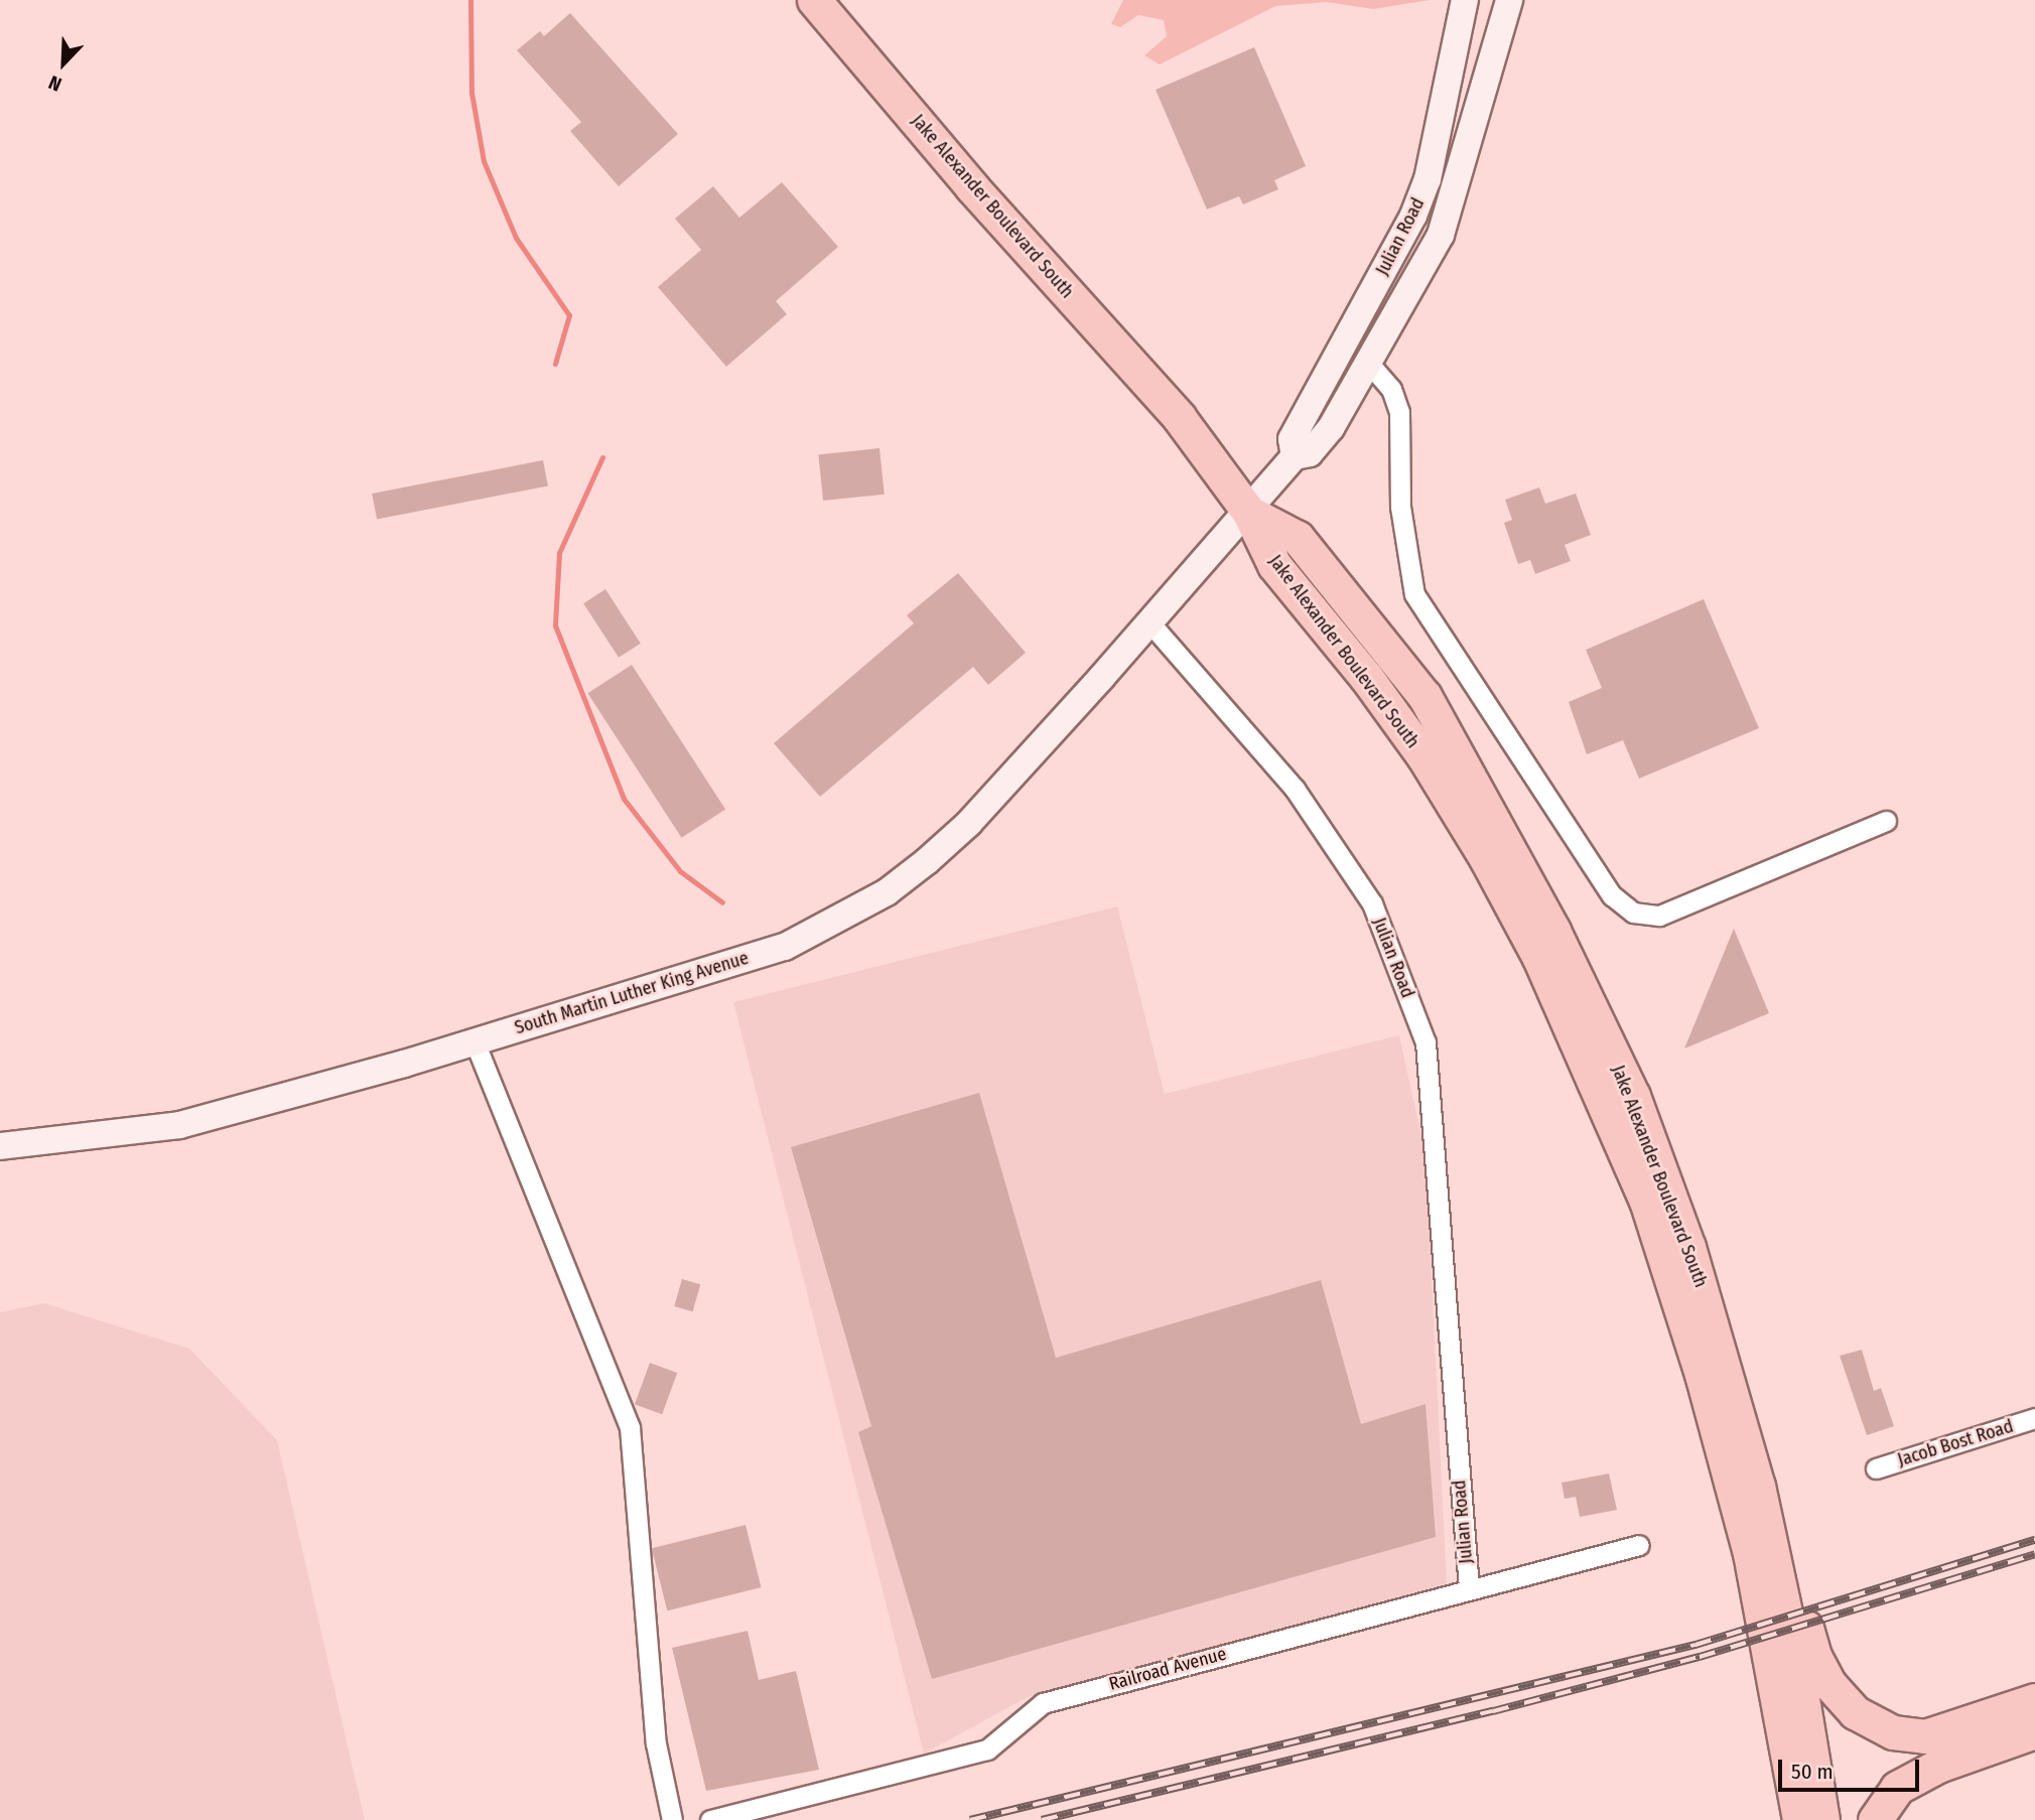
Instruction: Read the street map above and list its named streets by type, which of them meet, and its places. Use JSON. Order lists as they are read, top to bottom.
{
  "streets": {
    "highway": ["Jake Alexander Boulevard South"],
    "street": [
      "Julian Road",
      "South Martin Luther King Avenue",
      "Jacob Bost Road",
      "Railroad Avenue"
    ]
  },
  "crossings": [
    ["Jake Alexander Boulevard South", "Julian Road"],
    ["Julian Road", "South Martin Luther King Avenue"],
    ["Julian Road", "Railroad Avenue"]
  ],
  "scale_bar": "50 m",
  "north": "bottom left"
}
